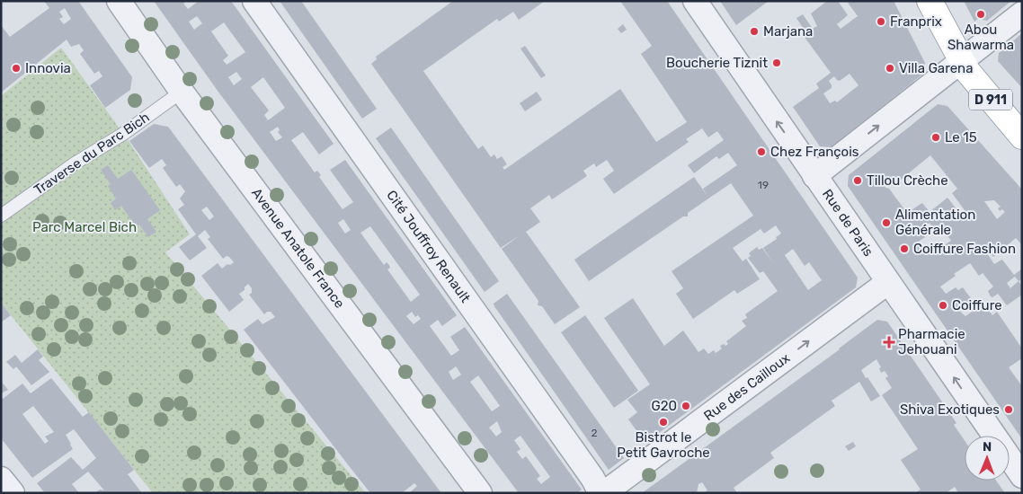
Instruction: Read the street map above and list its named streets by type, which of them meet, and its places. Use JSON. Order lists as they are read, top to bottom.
{
  "streets": {
    "main road": ["D 911"],
    "street": [
      "Rue de Paris",
      "Cité Jouffroy Renault",
      "Avenue Anatole France",
      "Rue des Cailloux"
    ],
    "lane": ["Traverse du Parc Bich"]
  },
  "crossings": [
    ["Traverse du Parc Bich", "Avenue Anatole France"],
    ["Rue de Paris", "Rue des Cailloux"]
  ],
  "one_way": ["Rue de Paris", "Rue des Cailloux"],
  "parks": ["Parc Marcel Bich"],
  "places": {
    "other": [
      "Abou Shawarma",
      "Franprix",
      "Marjana",
      "Boucherie Tiznit",
      "Innovia",
      "Villa Garena",
      "Le 15",
      "Chez François",
      "Tillou Crèche",
      "Alimentation Générale",
      "Coiffure Fashion",
      "Coiffure",
      "G20",
      "Shiva Exotiques",
      "Bistrot le Petit Gavroche"
    ],
    "health": ["Pharmacie Jehouani"]
  },
  "house_numbers": ["19", "2"],
  "north": "top"
}
